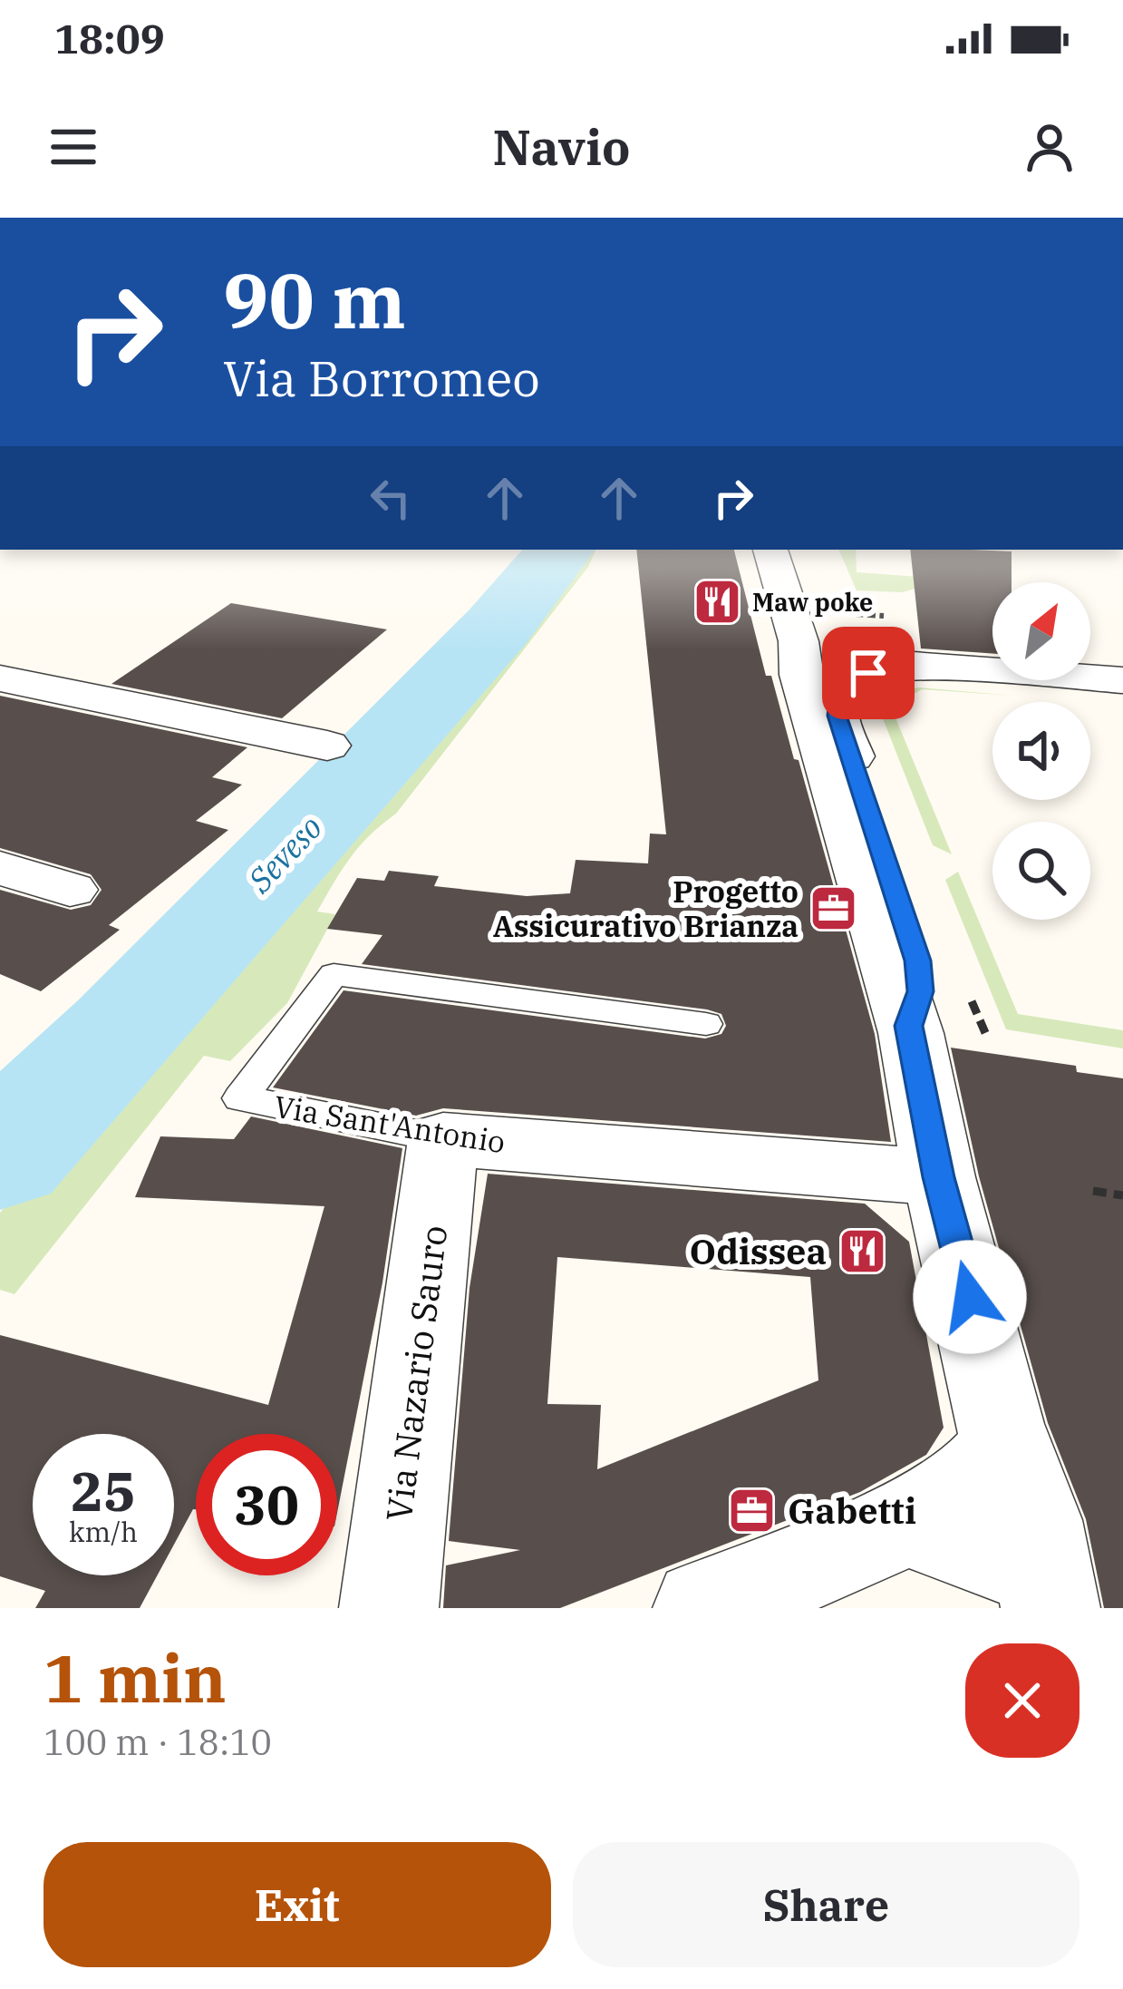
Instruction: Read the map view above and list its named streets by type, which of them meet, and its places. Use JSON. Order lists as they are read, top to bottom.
{
  "streets": {
    "street": ["Via Sant'Antonio", "Via Nazario Sauro"]
  },
  "crossings": [
    ["Via Sant'Antonio", "Via Nazario Sauro"]
  ],
  "water": ["Seveso"],
  "places": {
    "restaurant": ["Maw poke", "Odissea"],
    "office": ["Progetto Assicurativo Brianza", "Gabetti"]
  },
  "north": "top right",
  "page": {
    "status": "18:09",
    "header": "Navio",
    "turn": ["90 m", "Via Borromeo"],
    "speed": "25 km/h",
    "limit": "30",
    "heading": ["1 min", "100 m · 18:10"],
    "buttons": ["Exit", "Share"]
  }
}
